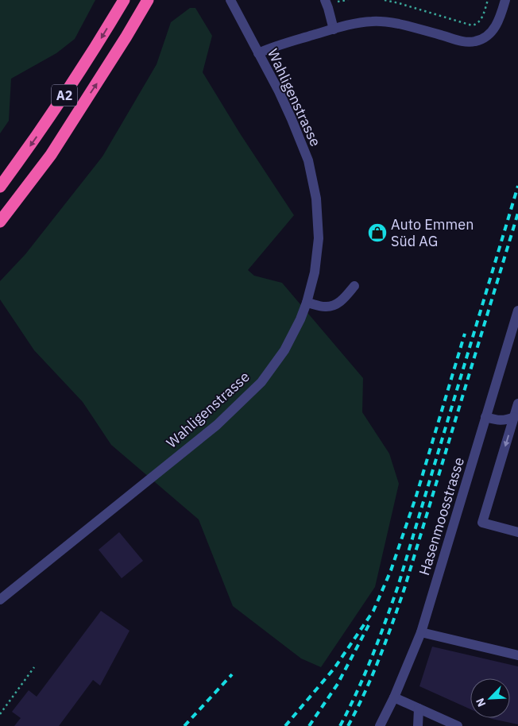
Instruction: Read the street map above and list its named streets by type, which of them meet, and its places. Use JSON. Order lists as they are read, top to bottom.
{
  "streets": {
    "highway": ["A2"],
    "street": ["Wahligenstrasse", "Hasenmoosstrasse"]
  },
  "places": {
    "shop": ["Auto Emmen Süd AG"]
  },
  "north": "bottom left"
}
